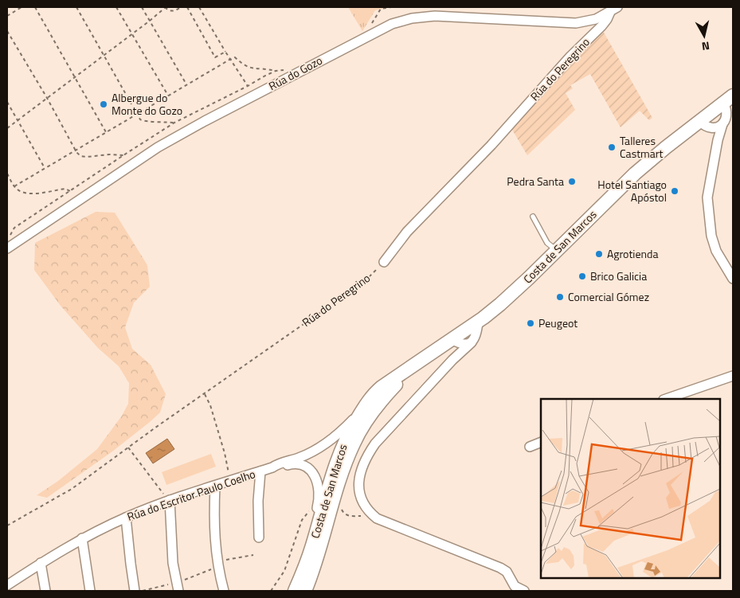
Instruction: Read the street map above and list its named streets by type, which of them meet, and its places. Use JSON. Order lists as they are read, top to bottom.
{
  "streets": {
    "main road": ["Costa de San Marcos"],
    "street": ["Rúa do Peregrino", "Rúa do Gozo", "Rúa do Escritor Paulo Coelho"]
  },
  "crossings": [
    ["Rúa do Peregrino", "Rúa do Gozo"],
    ["Costa de San Marcos", "Rúa do Escritor Paulo Coelho"]
  ],
  "places": [
    "Albergue do Monte do Gozo",
    "Talleres Castmart",
    "Pedra Santa",
    "Hotel Santiago Apóstol",
    "Agrotienda",
    "Brico Galicia",
    "Comercial Gómez",
    "Peugeot"
  ],
  "north": "bottom"
}
